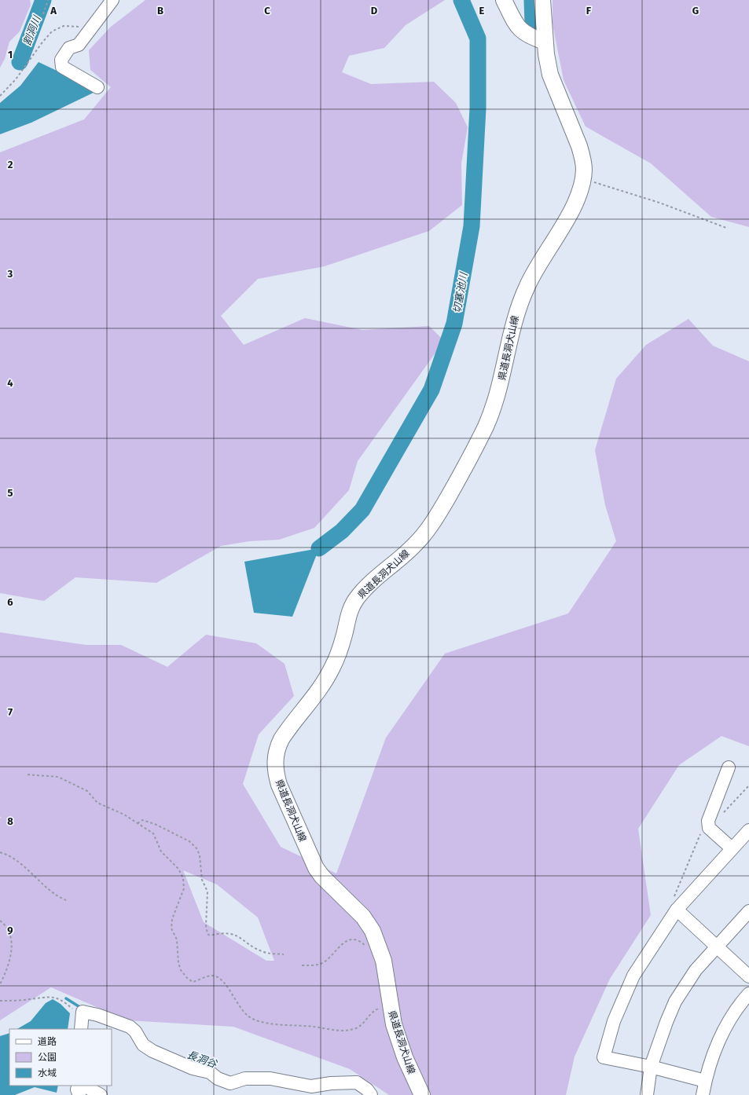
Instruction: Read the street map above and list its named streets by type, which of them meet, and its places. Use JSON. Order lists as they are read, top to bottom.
{
  "streets": {
    "main road": ["県道長洞犬山線"]
  },
  "water": ["割洞川", "切塞池川", "長洞谷"],
  "legend": ["道路", "公園", "水域"],
  "grid": {
    "columns": [
      "A",
      "B",
      "C",
      "D",
      "E",
      "F",
      "G"
    ],
    "rows": [
      "1",
      "2",
      "3",
      "4",
      "5",
      "6",
      "7",
      "8",
      "9"
    ]
  }
}
